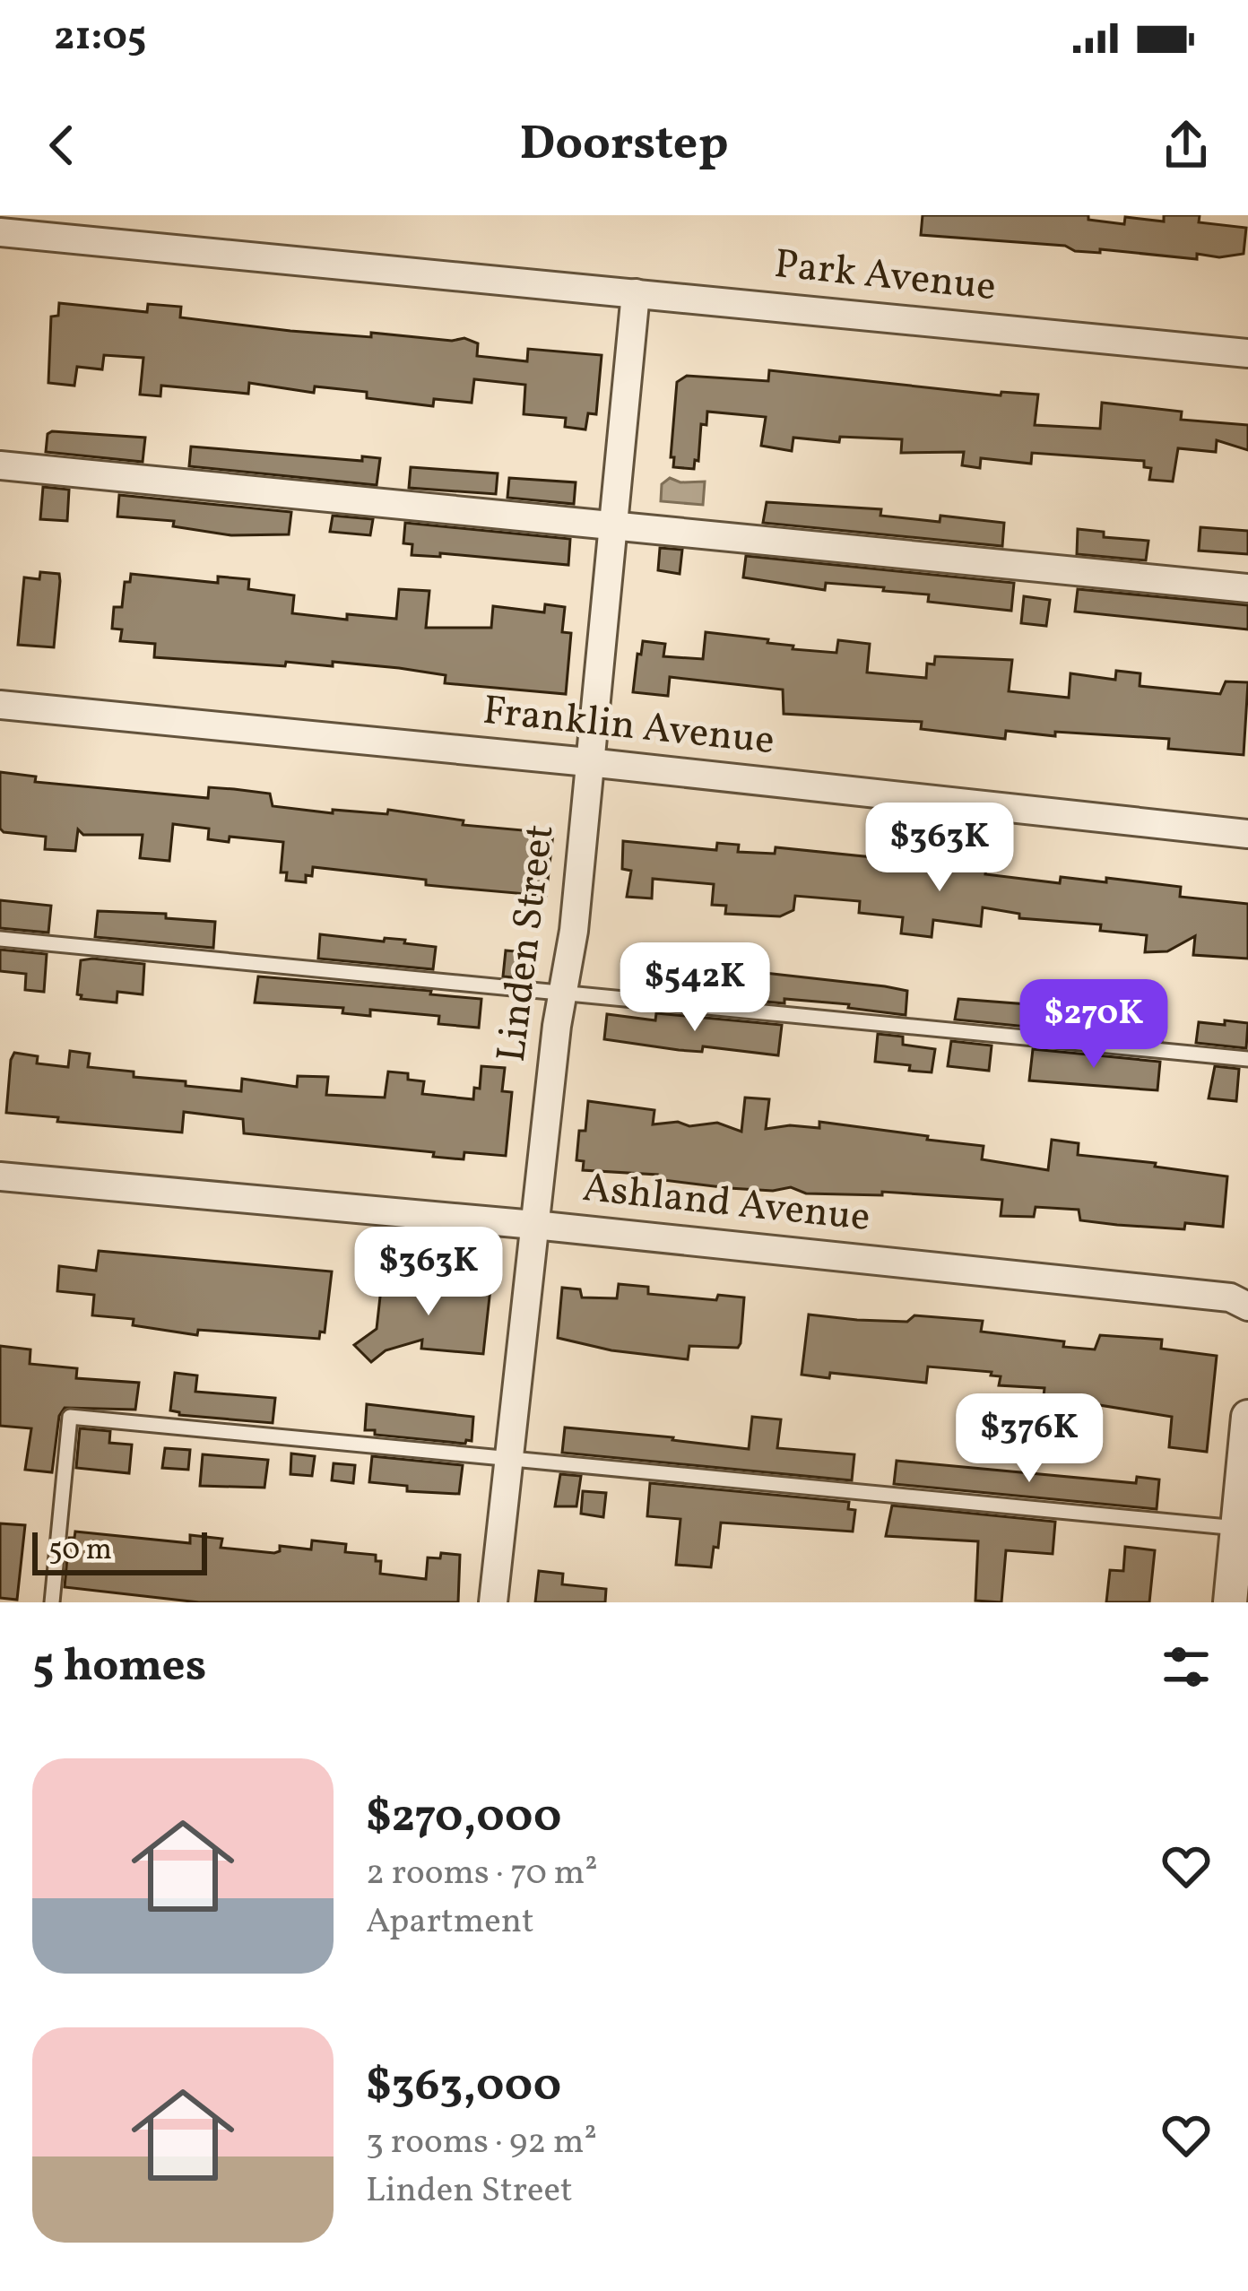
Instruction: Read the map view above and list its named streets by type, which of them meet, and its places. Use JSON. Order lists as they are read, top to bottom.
{
  "streets": {
    "street": [
      "Park Avenue",
      "Franklin Avenue",
      "Linden Street",
      "Ashland Avenue"
    ]
  },
  "crossings": [
    ["Park Avenue", "Linden Street"],
    ["Franklin Avenue", "Linden Street"],
    ["Linden Street", "Ashland Avenue"]
  ],
  "scale_bar": "50 m",
  "page": {
    "status": "21:05",
    "header": "Doorstep",
    "price": [
      "$363K",
      "$542K",
      "$270K",
      "$363K",
      "$376K"
    ],
    "scale": "50 m",
    "heading": "5 homes",
    "list": [
      {
        "name": "$270,000",
        "note": "2 rooms · 70 m² · Apartment"
      },
      {
        "name": "$363,000",
        "note": "3 rooms · 92 m² · Linden Street"
      }
    ]
  }
}
